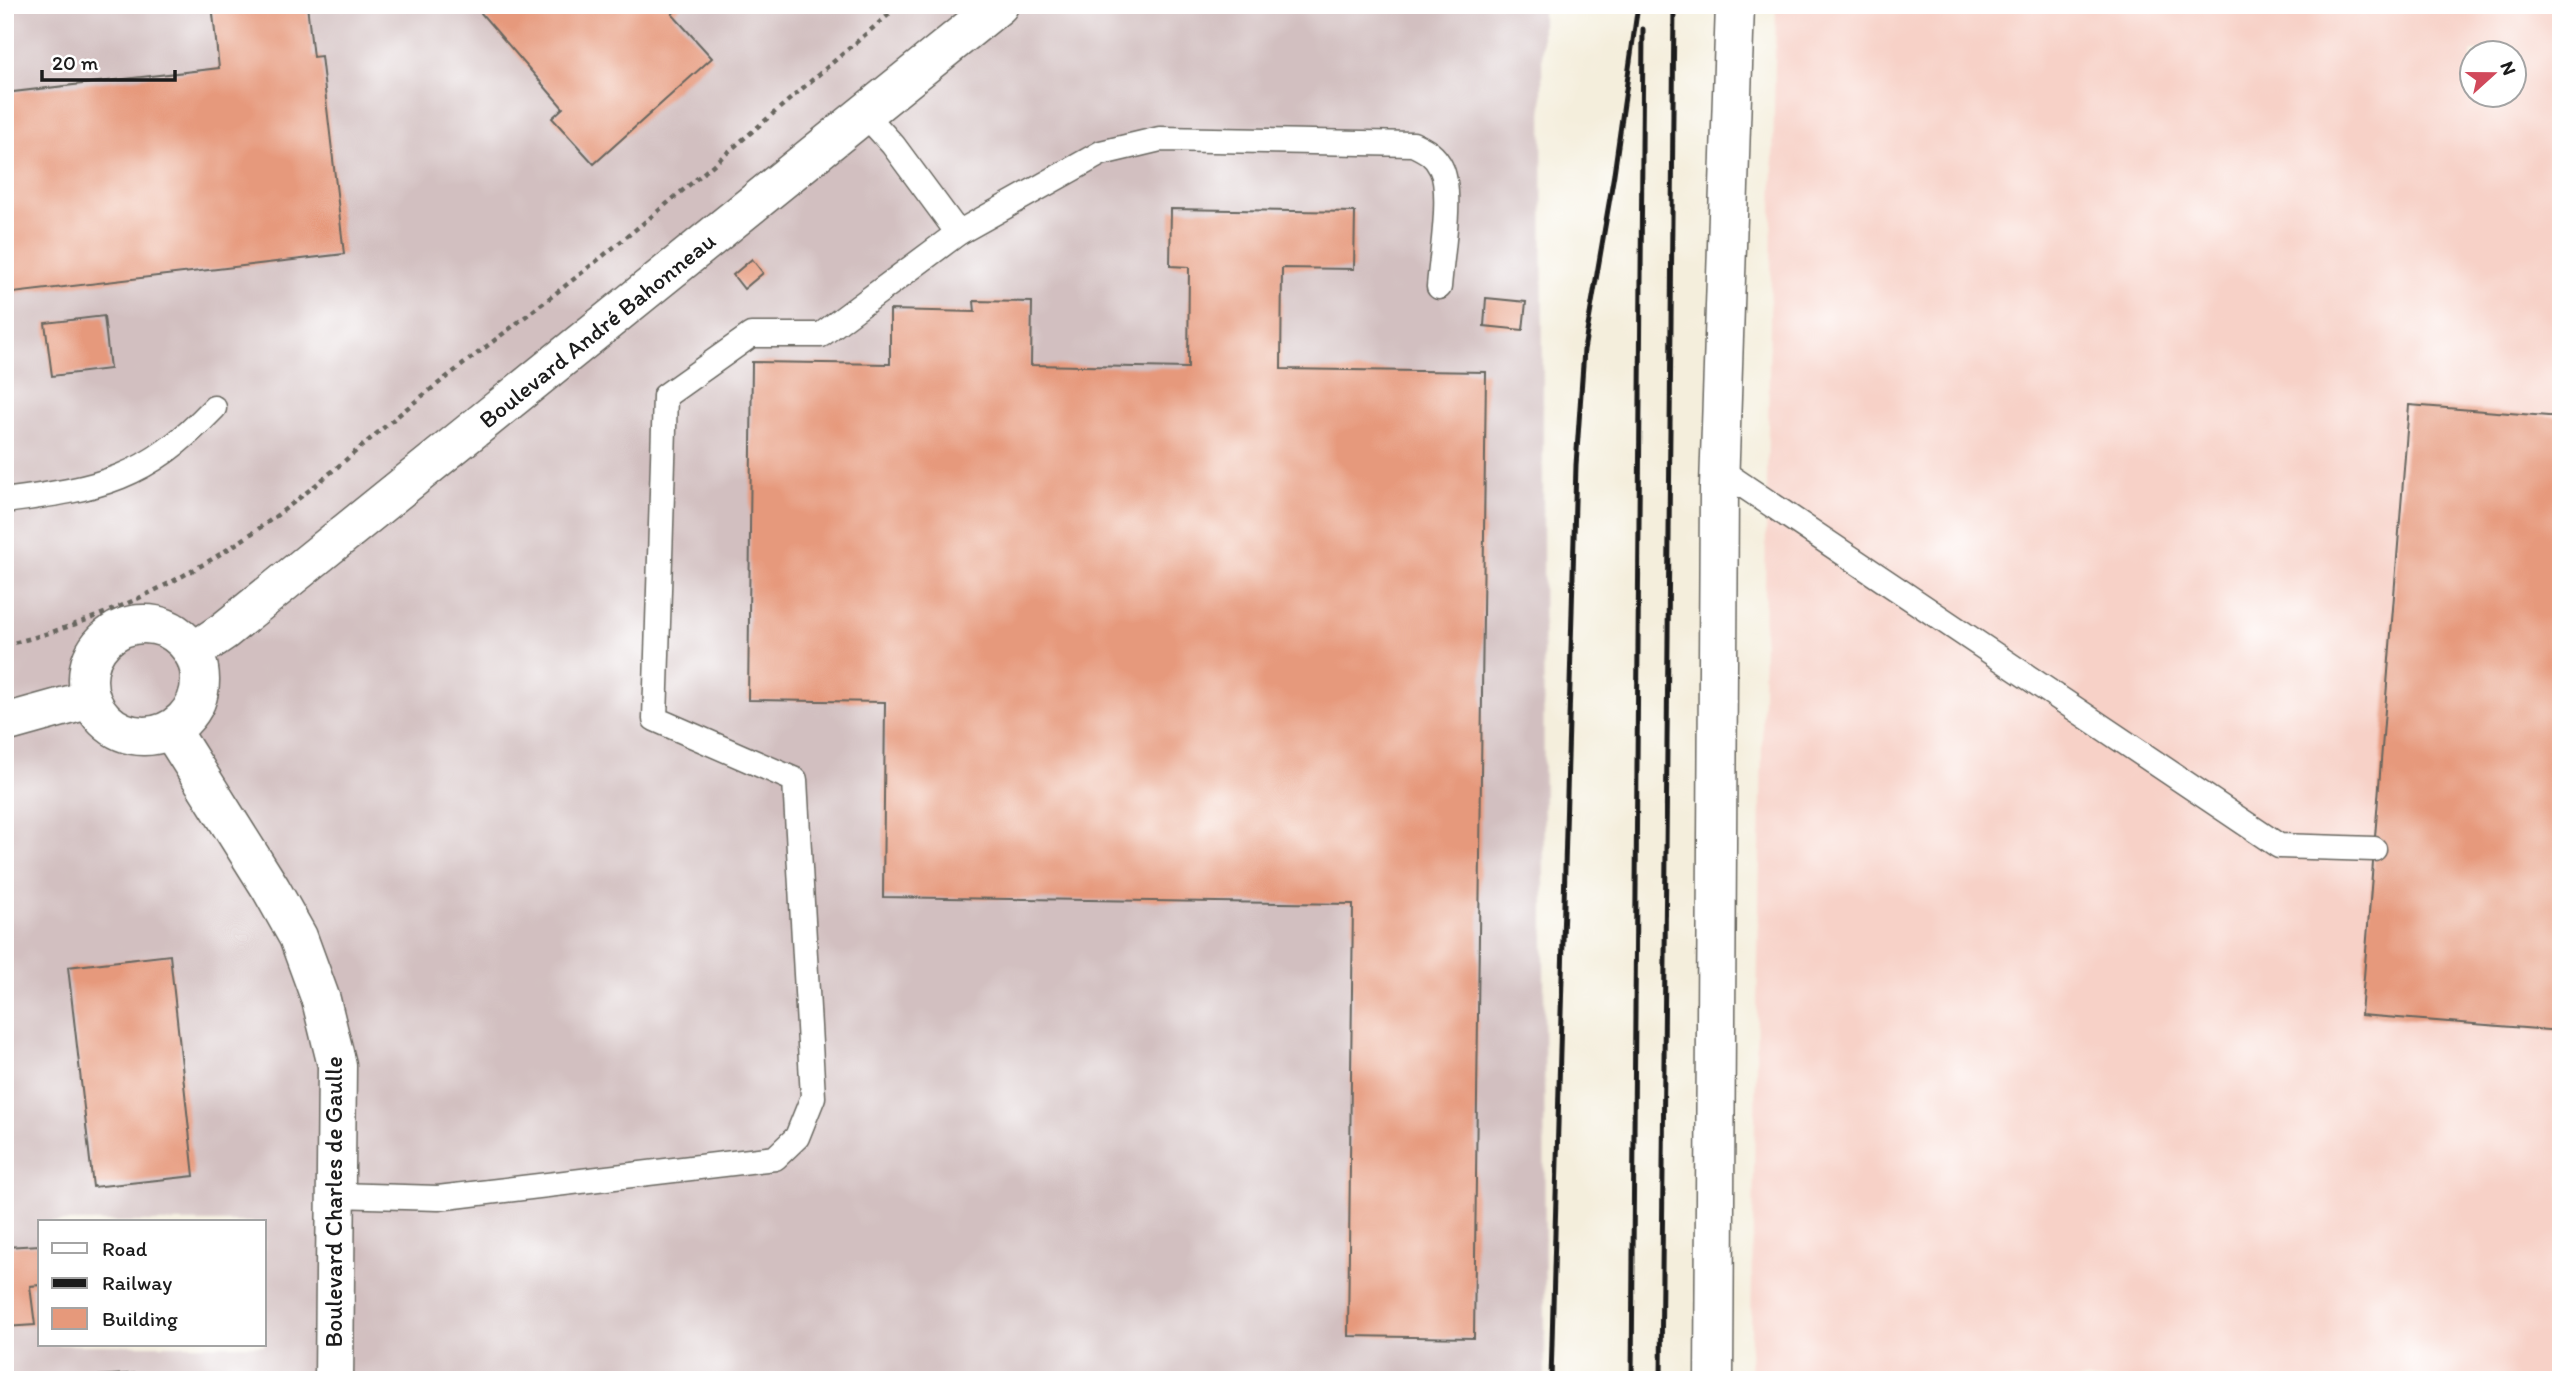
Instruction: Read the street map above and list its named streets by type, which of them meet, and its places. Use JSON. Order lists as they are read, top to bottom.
{
  "streets": {
    "street": ["Boulevard André Bahonneau", "Boulevard Charles de Gaulle"]
  },
  "crossings": [
    ["Boulevard André Bahonneau", "Boulevard Charles de Gaulle"]
  ],
  "legend": ["Road", "Railway", "Building"],
  "scale_bar": "20 m",
  "north": "right"
}
